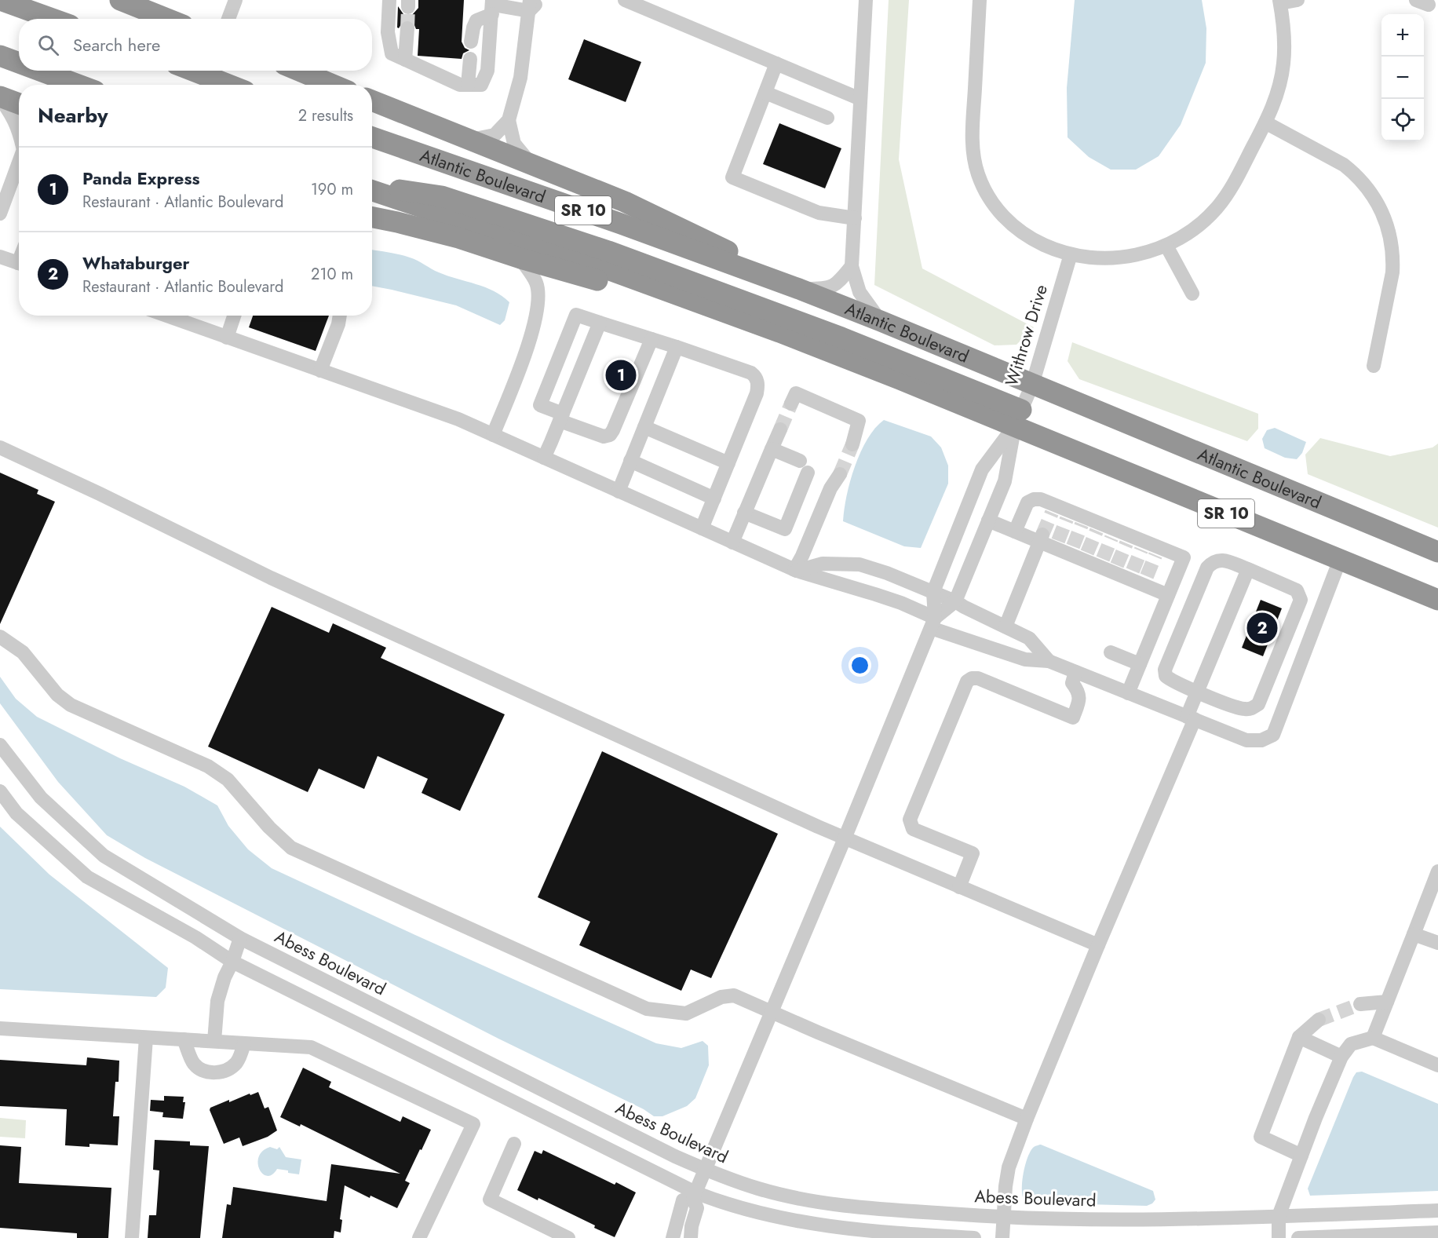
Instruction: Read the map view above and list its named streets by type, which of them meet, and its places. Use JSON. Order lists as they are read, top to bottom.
{
  "streets": {
    "highway": ["Atlantic Boulevard", "SR 10"],
    "street": ["Withrow Drive", "Abess Boulevard"]
  },
  "crossings": [
    ["Atlantic Boulevard", "Withrow Drive"],
    ["SR 10", "Withrow Drive"]
  ],
  "page": {
    "map_buttons": ["+", "−"],
    "search": "Search here",
    "heading": ["Nearby", "2 results"],
    "list": [
      {
        "mark": "1",
        "name": "Panda Express",
        "note": "Restaurant · Atlantic Boulevard",
        "value": "190 m"
      },
      {
        "mark": "2",
        "name": "Whataburger",
        "note": "Restaurant · Atlantic Boulevard",
        "value": "210 m"
      }
    ],
    "pins": ["1", "2"]
  }
}
